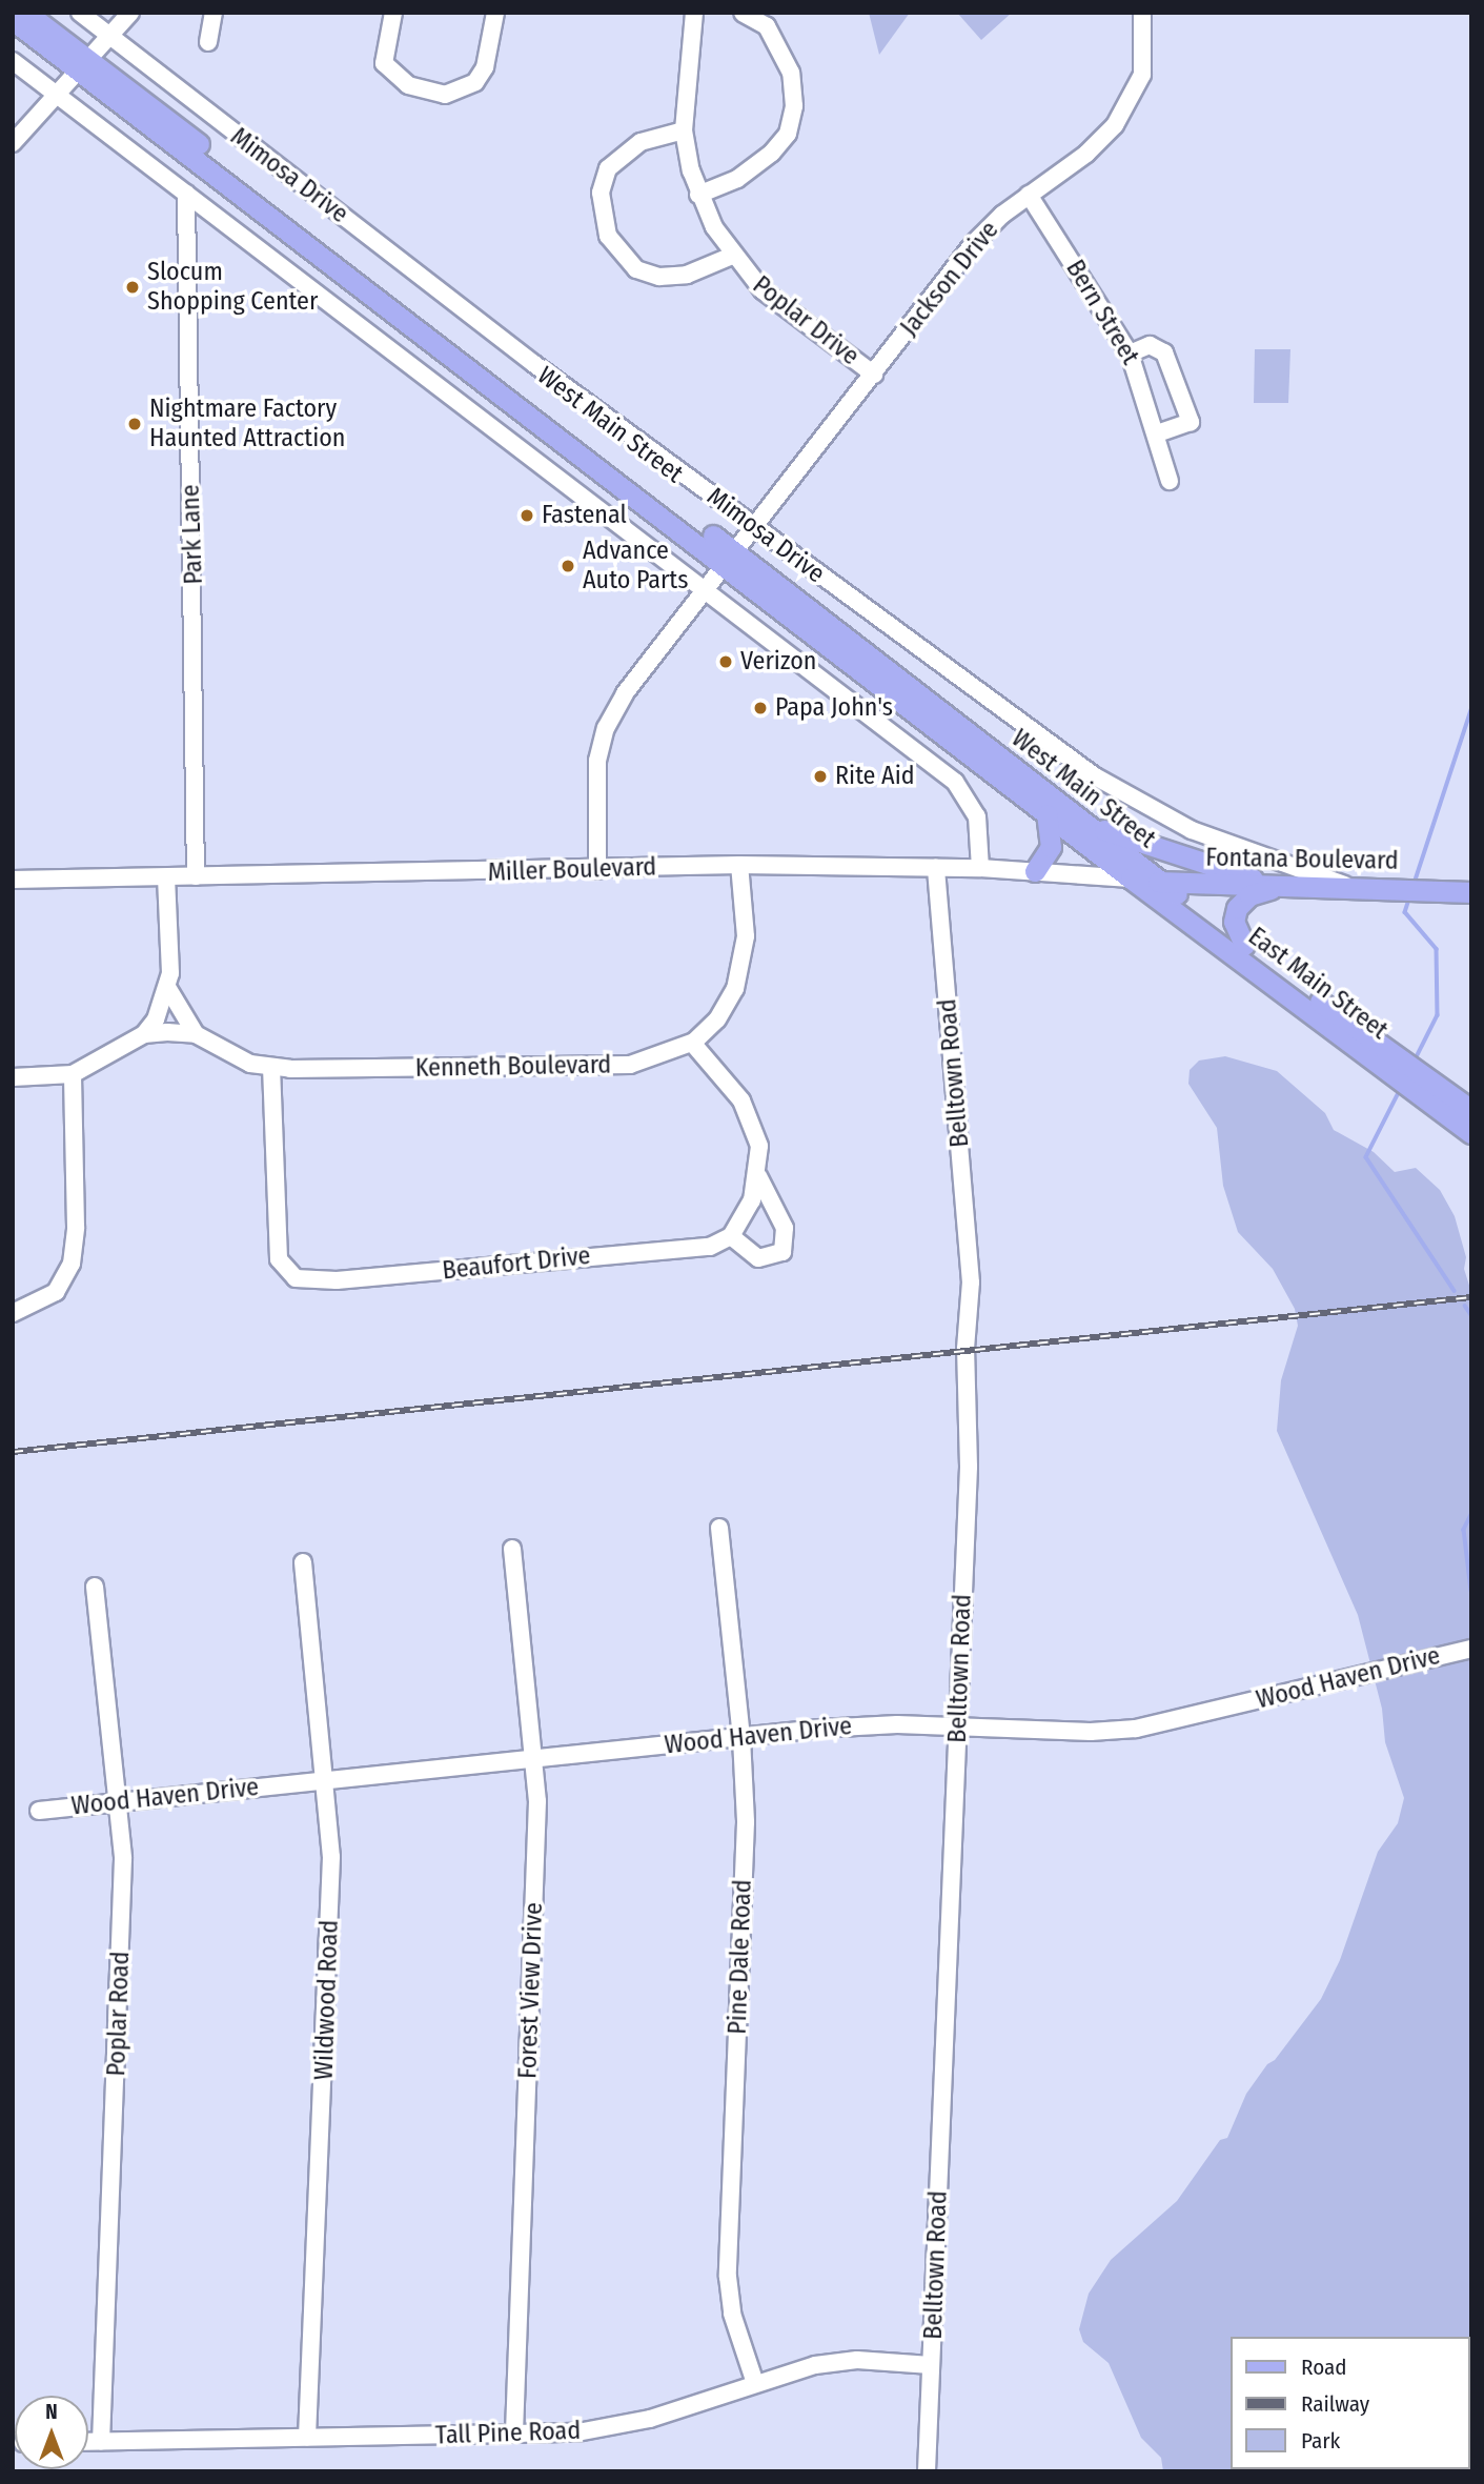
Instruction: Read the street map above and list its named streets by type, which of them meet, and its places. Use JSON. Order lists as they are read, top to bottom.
{
  "streets": {
    "main road": ["West Main Street", "Fontana Boulevard", "East Main Street"],
    "street": [
      "Mimosa Drive",
      "Jackson Drive",
      "Bern Street",
      "Poplar Drive",
      "Park Lane",
      "Miller Boulevard",
      "Kenneth Boulevard",
      "Belltown Road",
      "Beaufort Drive",
      "Wood Haven Drive",
      "Pine Dale Road",
      "Forest View Drive",
      "Wildwood Road",
      "Poplar Road",
      "Tall Pine Road"
    ]
  },
  "crossings": [
    ["Mimosa Drive", "Jackson Drive"],
    ["Mimosa Drive", "Fontana Boulevard"],
    ["Jackson Drive", "Bern Street"],
    ["Jackson Drive", "Poplar Drive"],
    ["Jackson Drive", "West Main Street"],
    ["Jackson Drive", "Miller Boulevard"],
    ["West Main Street", "Fontana Boulevard"],
    ["West Main Street", "Miller Boulevard"],
    ["West Main Street", "East Main Street"],
    ["Park Lane", "Miller Boulevard"],
    ["Fontana Boulevard", "Miller Boulevard"],
    ["Fontana Boulevard", "East Main Street"],
    ["Miller Boulevard", "East Main Street"],
    ["Miller Boulevard", "Kenneth Boulevard"],
    ["Miller Boulevard", "Belltown Road"],
    ["Kenneth Boulevard", "Beaufort Drive"],
    ["Belltown Road", "Wood Haven Drive"],
    ["Belltown Road", "Tall Pine Road"],
    ["Wood Haven Drive", "Pine Dale Road"],
    ["Wood Haven Drive", "Forest View Drive"],
    ["Wood Haven Drive", "Wildwood Road"],
    ["Wood Haven Drive", "Poplar Road"],
    ["Pine Dale Road", "Tall Pine Road"],
    ["Forest View Drive", "Tall Pine Road"],
    ["Wildwood Road", "Tall Pine Road"],
    ["Poplar Road", "Tall Pine Road"]
  ],
  "places": [
    "Slocum Shopping Center",
    "Nightmare Factory Haunted Attraction",
    "Fastenal",
    "Advance Auto Parts",
    "Verizon",
    "Papa John's",
    "Rite Aid"
  ],
  "legend": ["Road", "Railway", "Park"],
  "north": "top"
}
